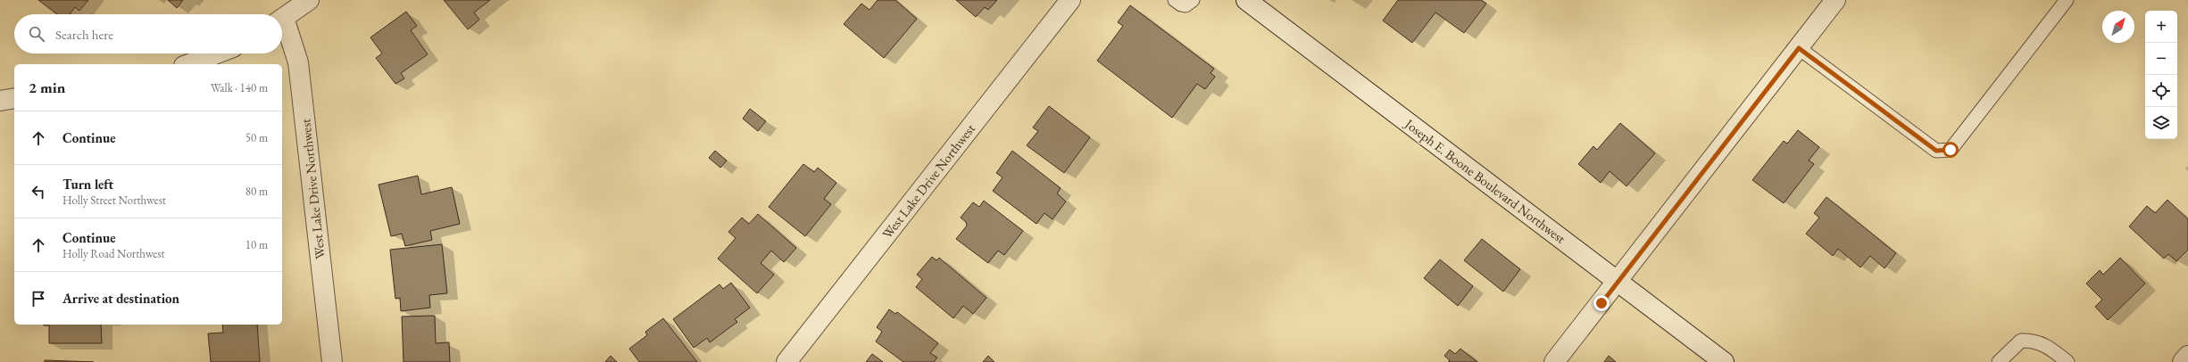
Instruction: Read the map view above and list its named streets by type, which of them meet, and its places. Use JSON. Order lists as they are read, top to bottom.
{
  "streets": {
    "street": ["West Lake Drive Northwest", "Joseph E. Boone Boulevard Northwest"]
  },
  "north": "top right",
  "page": {
    "map_buttons": ["+", "−"],
    "search": "Search here",
    "heading": ["2 min", "Walk · 140 m"],
    "list": [
      ["Continue", "50 m"],
      ["Turn left", "Holly Street Northwest", "80 m"],
      ["Continue", "Holly Road Northwest", "10 m"],
      "Arrive at destination"
    ]
  }
}
